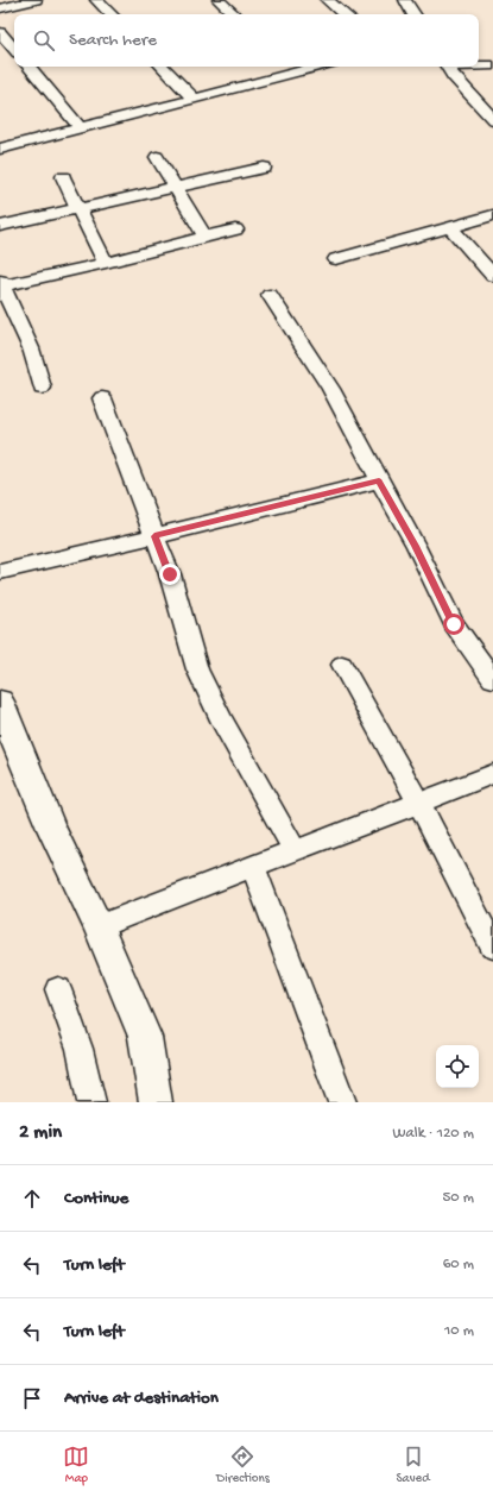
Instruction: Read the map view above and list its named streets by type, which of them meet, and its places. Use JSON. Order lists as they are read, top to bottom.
{
  "page": {
    "search": "Search here",
    "heading": ["2 min", "Walk · 120 m"],
    "list": [
      ["Continue", "50 m"],
      ["Turn left", "60 m"],
      ["Turn left", "10 m"],
      "Arrive at destination"
    ],
    "nav": ["Map", "Directions", "Saved"]
  }
}
